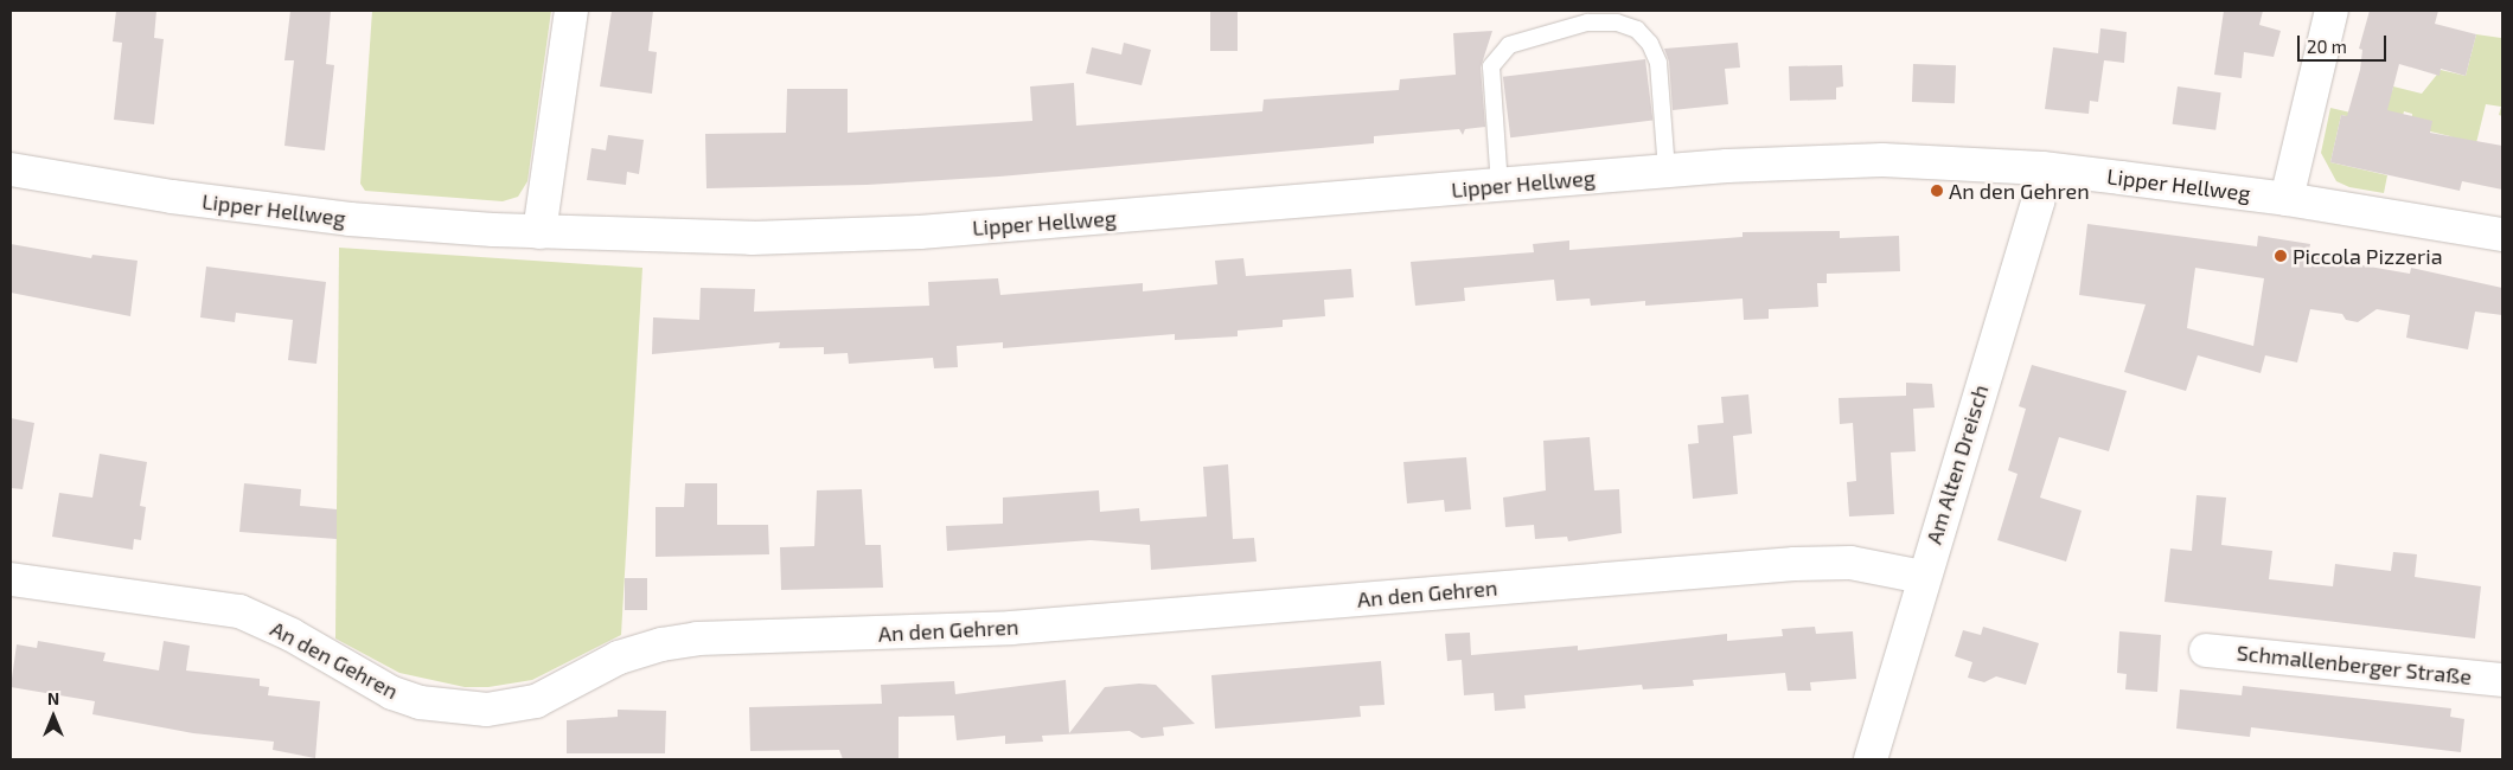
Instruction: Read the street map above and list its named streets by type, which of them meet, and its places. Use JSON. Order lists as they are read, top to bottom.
{
  "streets": {
    "street": [
      "Lipper Hellweg",
      "Am Alten Dreisch",
      "An den Gehren",
      "Schmallenberger Straße"
    ]
  },
  "crossings": [
    ["Lipper Hellweg", "Am Alten Dreisch"],
    ["Am Alten Dreisch", "An den Gehren"]
  ],
  "places": ["An den Gehren", "Piccola Pizzeria"],
  "scale_bar": "20 m",
  "north": "top"
}
